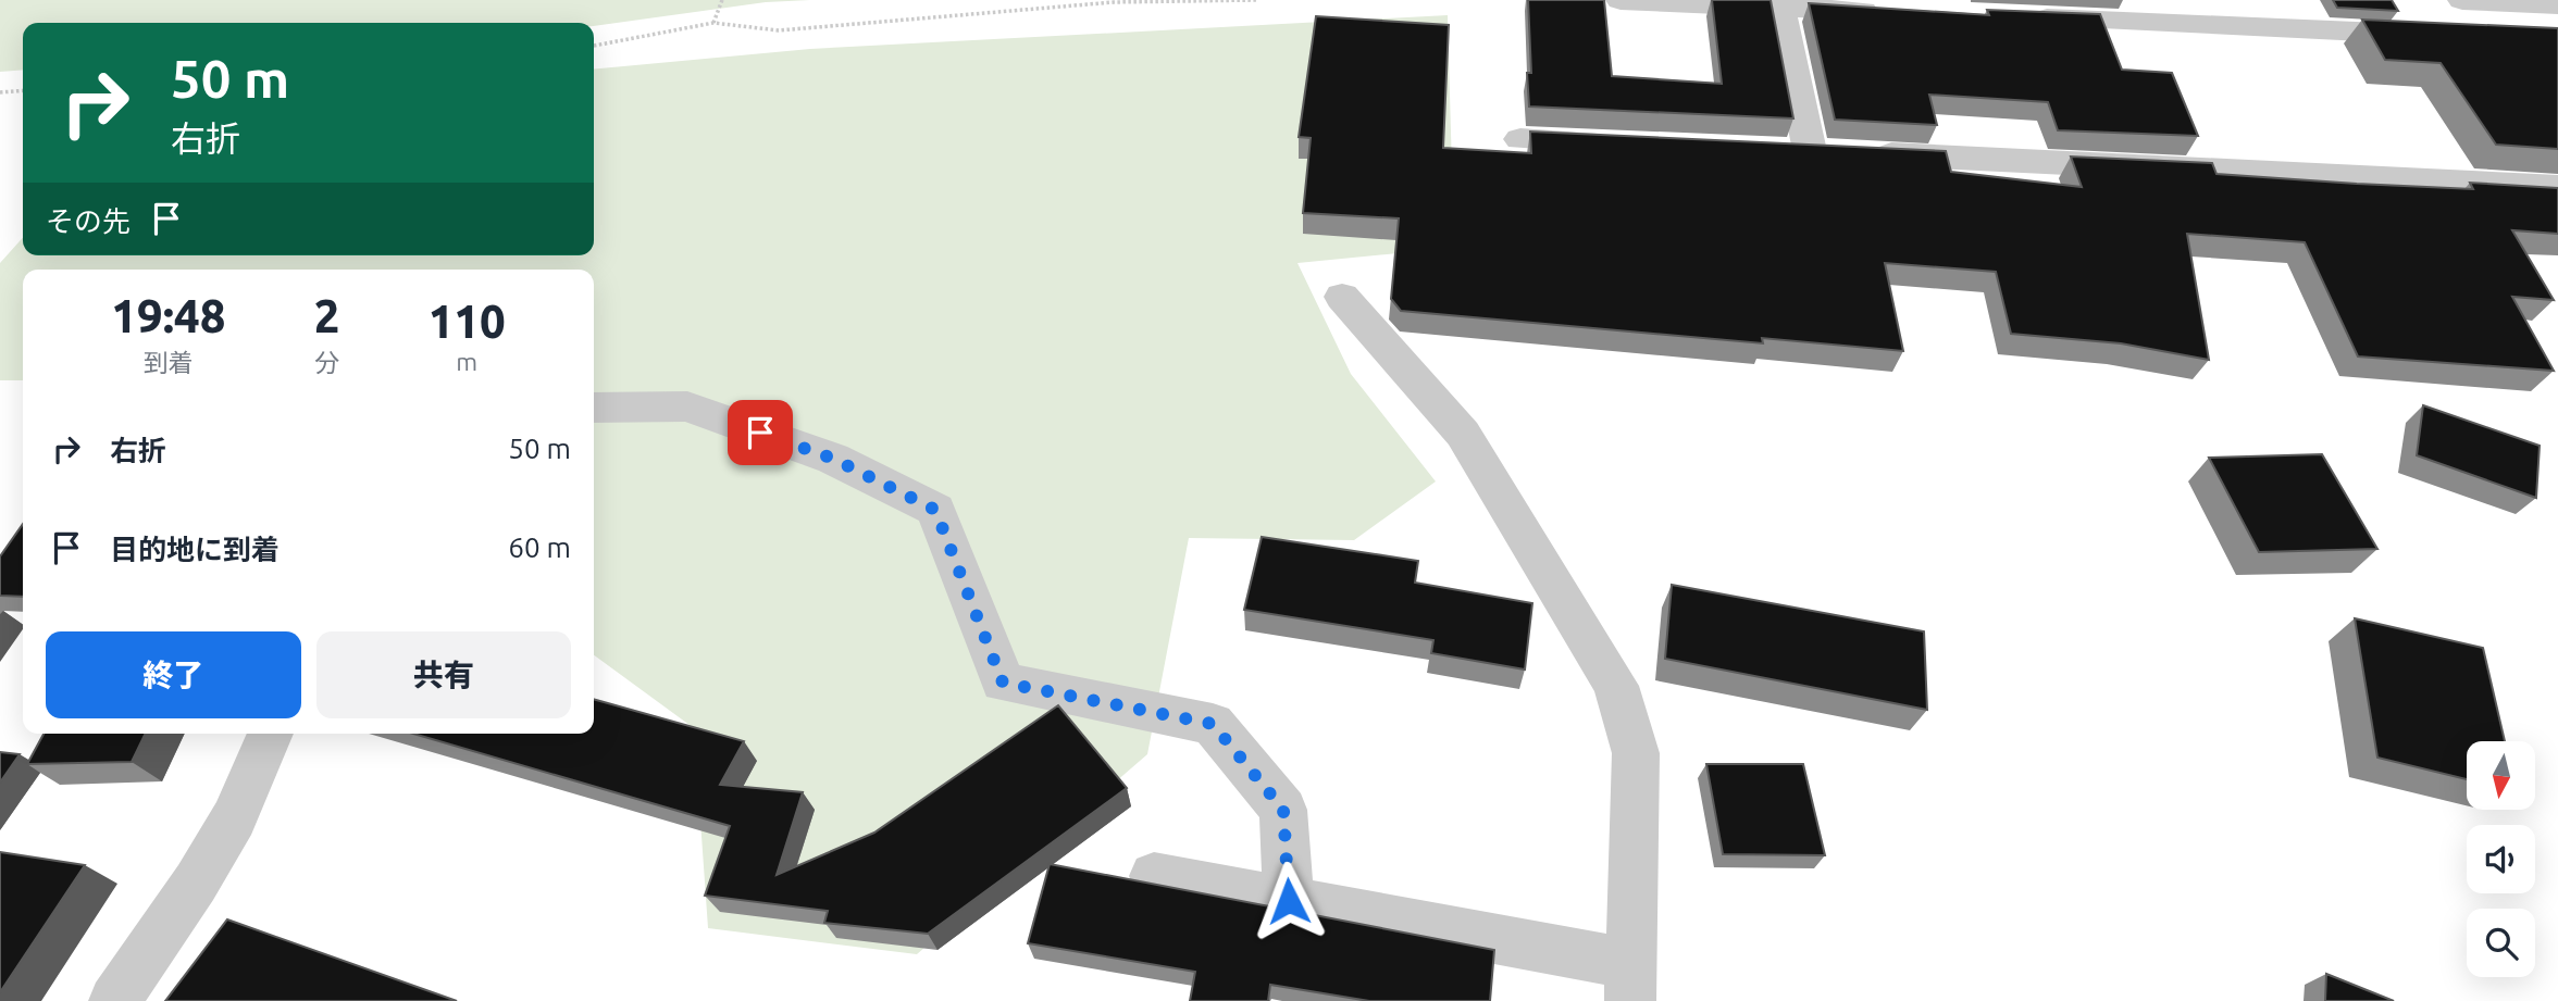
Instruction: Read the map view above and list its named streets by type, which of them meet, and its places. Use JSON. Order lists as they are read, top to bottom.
{
  "north": "bottom",
  "page": {
    "turn": ["50 m", "右折"],
    "then": "その先",
    "eta": [
      "19:48",
      "到着",
      "2",
      "分",
      "110",
      "m"
    ],
    "list": [
      {
        "name": "右折",
        "value": "50 m"
      },
      {
        "name": "目的地に到着",
        "value": "60 m"
      }
    ],
    "buttons": ["終了", "共有"]
  }
}
